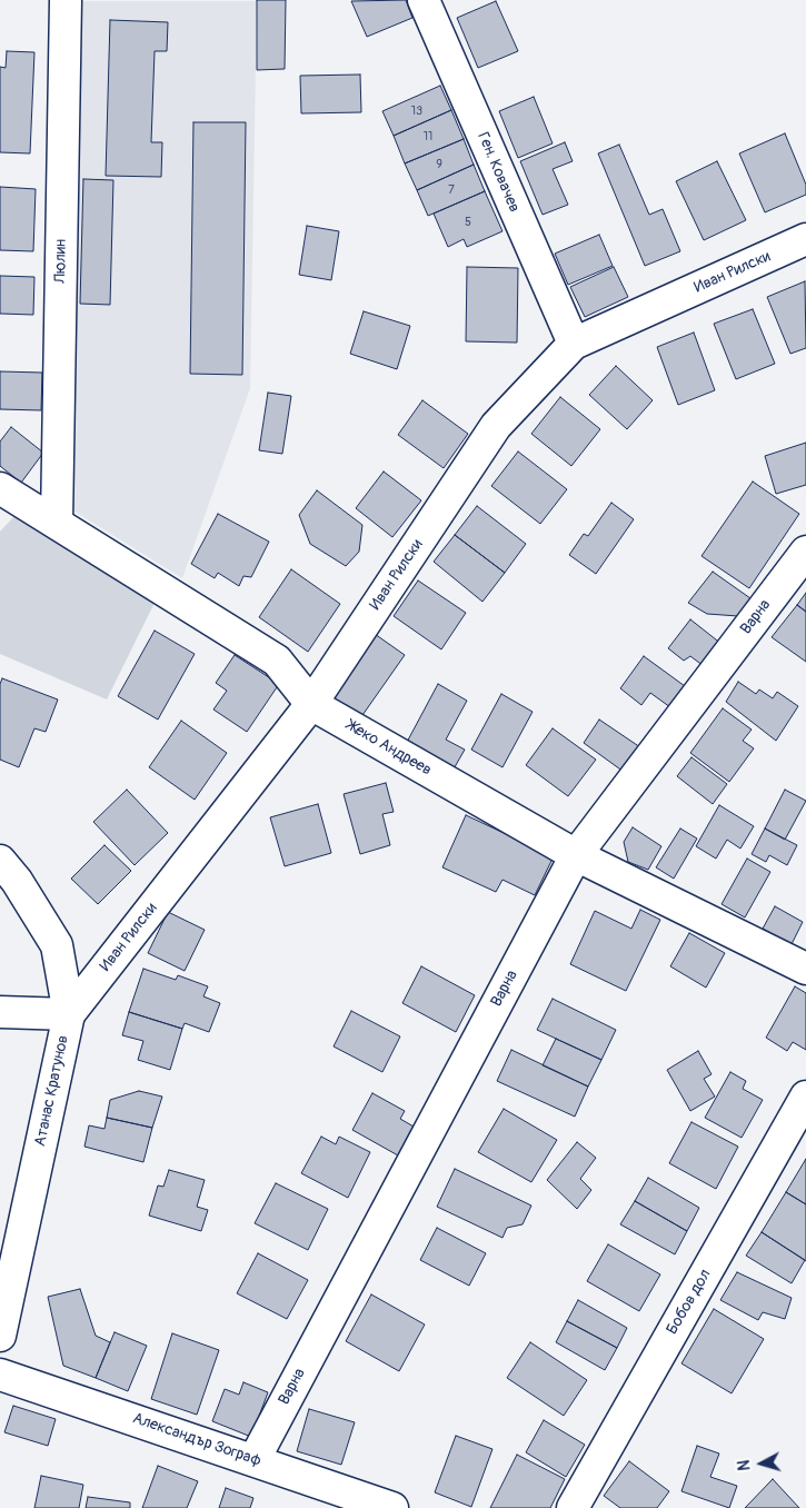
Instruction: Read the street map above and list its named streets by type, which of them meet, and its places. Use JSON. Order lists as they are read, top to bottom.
{
  "streets": {
    "street": [
      "Ген. Ковачев",
      "Люлин",
      "Иван Рилски",
      "Варна",
      "Жеко Андреев",
      "Атанас Кратунов",
      "Бобов дол",
      "Александър Зограф"
    ]
  },
  "crossings": [
    ["Ген. Ковачев", "Иван Рилски"],
    ["Люлин", "Жеко Андреев"],
    ["Иван Рилски", "Жеко Андреев"],
    ["Иван Рилски", "Атанас Кратунов"],
    ["Варна", "Жеко Андреев"],
    ["Варна", "Александър Зограф"]
  ],
  "house_numbers": [
    "13",
    "11",
    "9",
    "7",
    "5"
  ],
  "north": "left"
}
